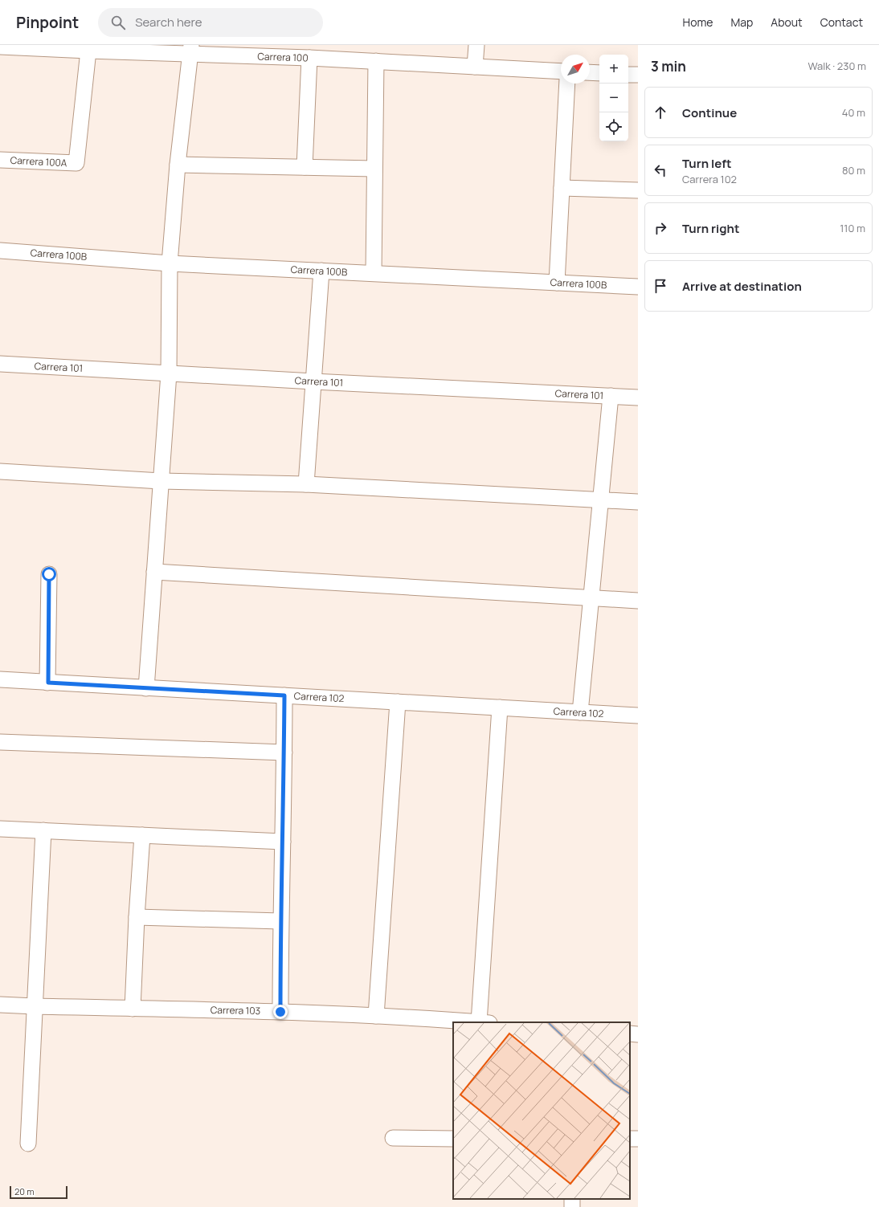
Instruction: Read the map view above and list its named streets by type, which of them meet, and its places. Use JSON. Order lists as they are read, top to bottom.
{
  "streets": {
    "street": [
      "Carrera 100",
      "Carrera 100A",
      "Carrera 100B",
      "Carrera 101",
      "Carrera 102",
      "Carrera 103"
    ]
  },
  "crossings": [
    ["Carrera 100", "Carrera 100A"]
  ],
  "scale_bar": "20 m",
  "north": "top right",
  "page": {
    "header": "Pinpoint",
    "search": "Search here",
    "nav": [
      "Home",
      "Map",
      "About",
      "Contact"
    ],
    "heading": ["3 min", "Walk · 230 m"],
    "map_buttons": ["+", "−"],
    "list": [
      ["Continue", "40 m"],
      ["Turn left", "Carrera 102", "80 m"],
      ["Turn right", "110 m"],
      "Arrive at destination"
    ],
    "scale": "20 m"
  }
}
